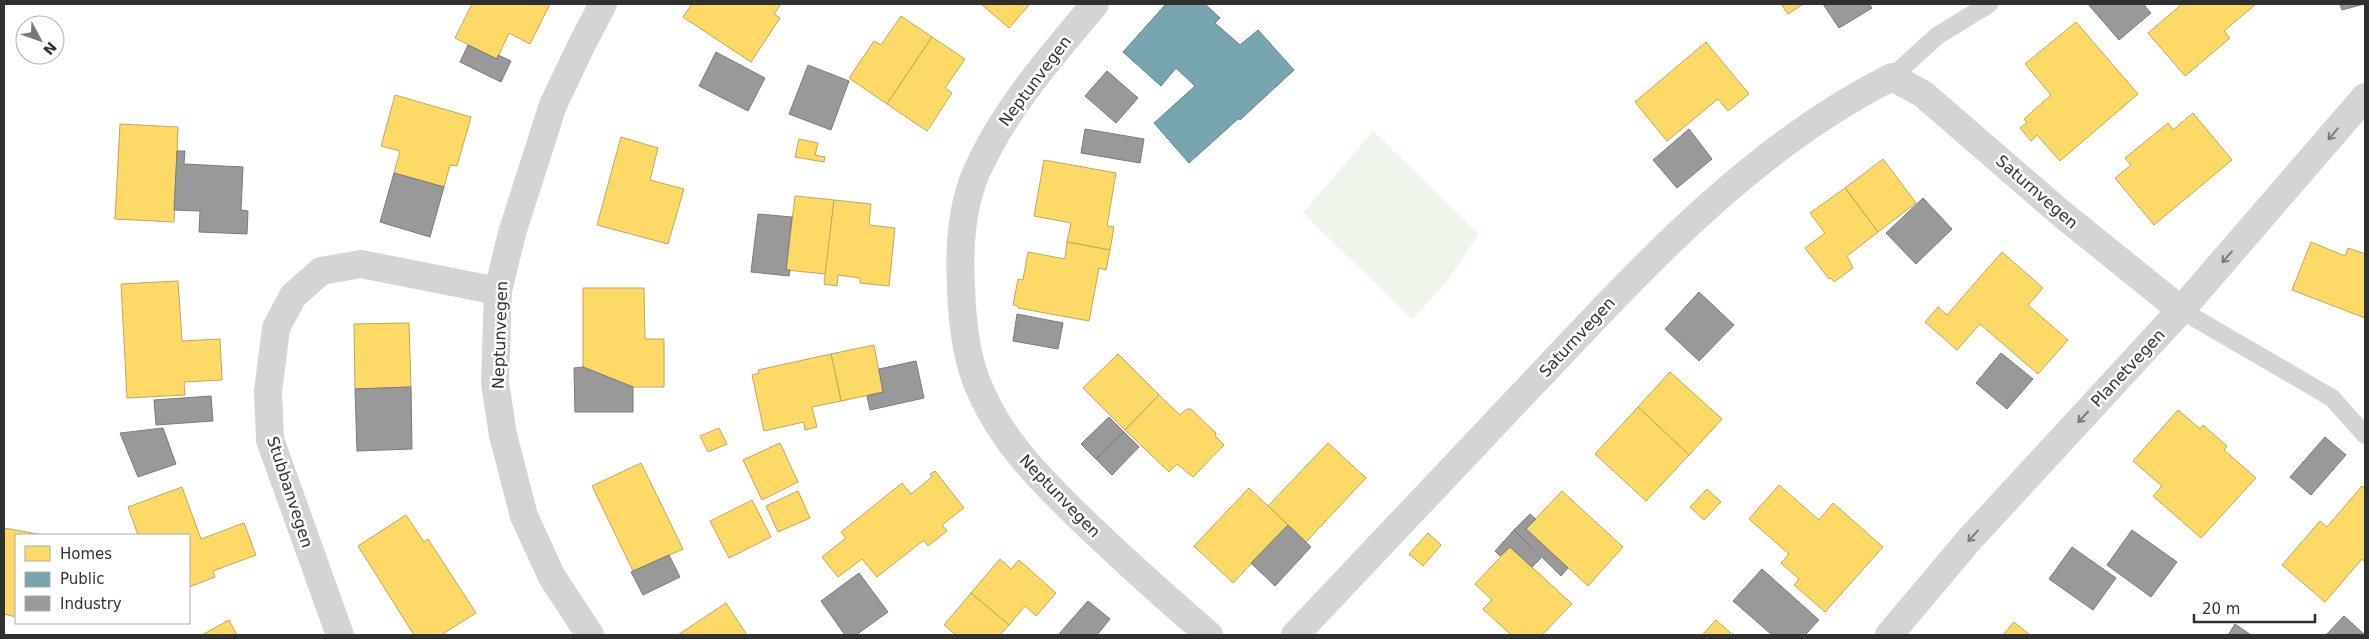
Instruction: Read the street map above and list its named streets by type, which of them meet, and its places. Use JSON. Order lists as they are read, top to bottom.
{
  "streets": {
    "street": [
      "Neptunvegen",
      "Saturnvegen",
      "Planetvegen",
      "Stubbanvegen"
    ]
  },
  "crossings": [
    ["Neptunvegen", "Stubbanvegen"],
    ["Saturnvegen", "Planetvegen"]
  ],
  "one_way": ["Planetvegen"],
  "legend": ["Homes", "Public", "Industry"],
  "scale_bar": "20 m",
  "north": "bottom right"
}
